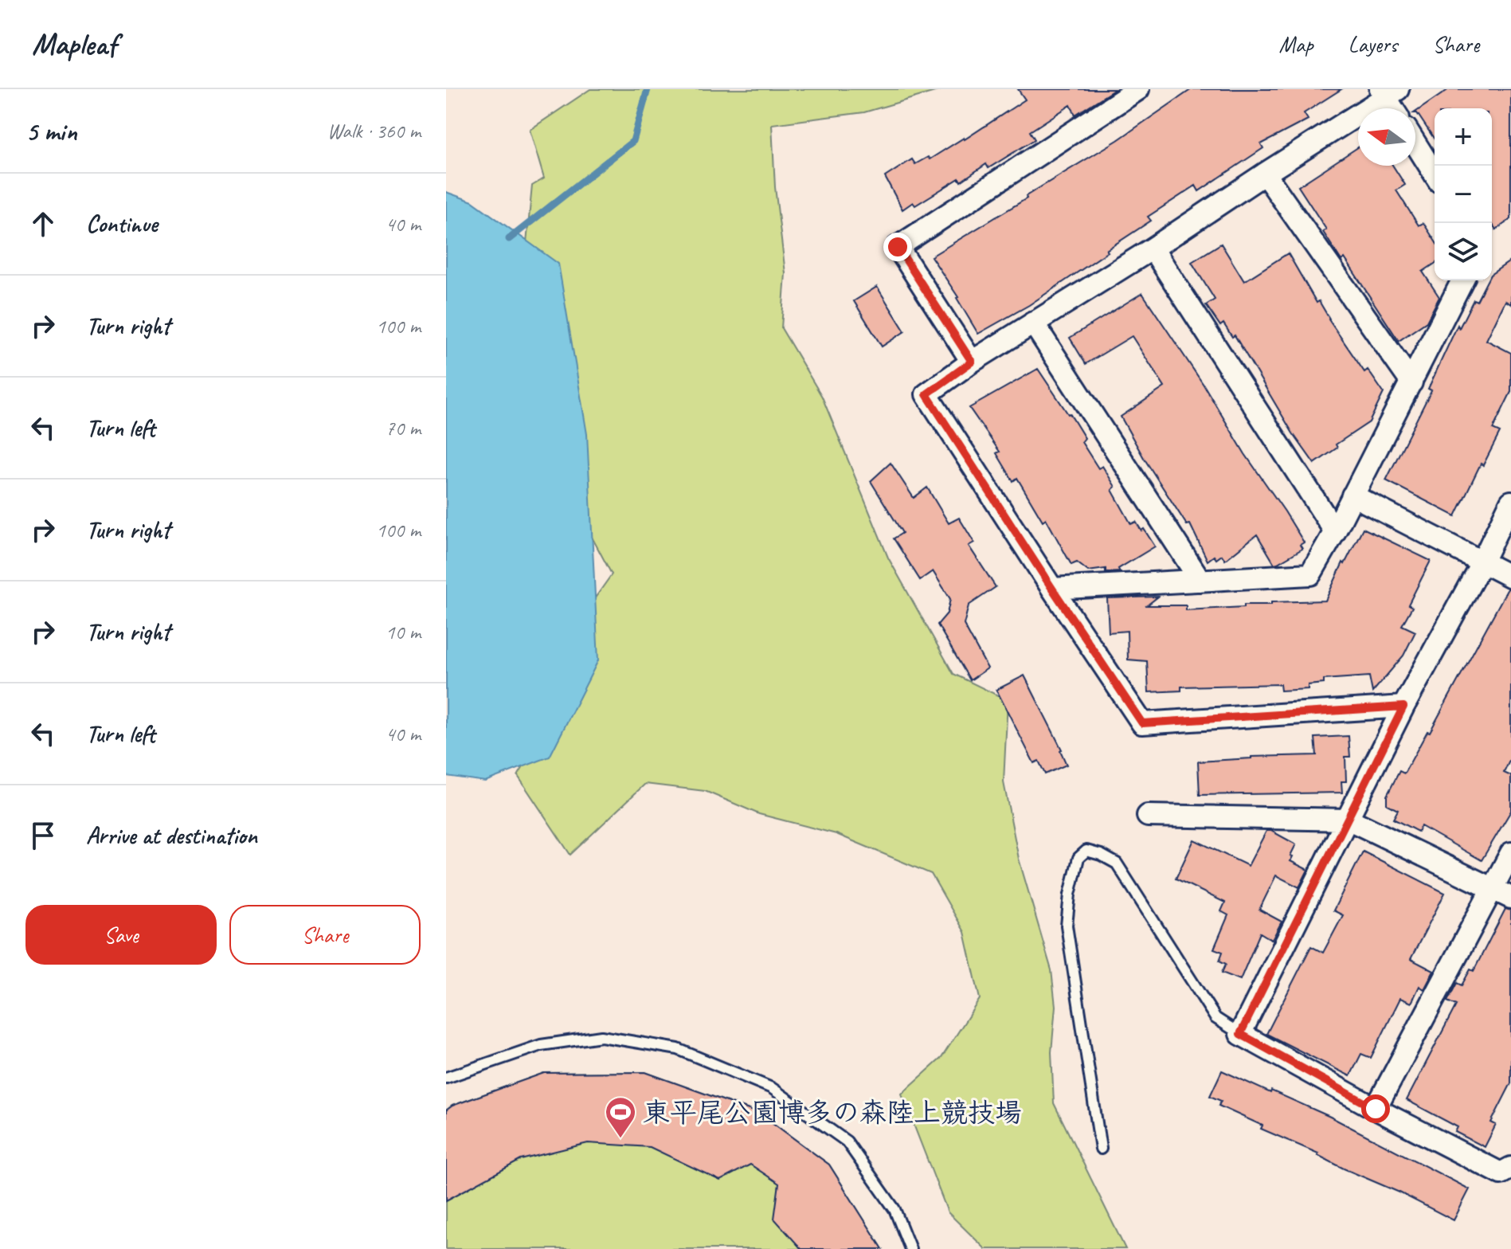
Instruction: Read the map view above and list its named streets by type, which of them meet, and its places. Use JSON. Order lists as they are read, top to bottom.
{
  "places": {
    "sports": ["東平尾公園博多の森陸上競技場"]
  },
  "north": "left",
  "page": {
    "header": "Mapleaf",
    "nav": ["Map", "Layers", "Share"],
    "heading": ["5 min", "Walk · 360 m"],
    "map_buttons": ["+", "−"],
    "list": [
      ["Continue", "40 m"],
      ["Turn right", "100 m"],
      ["Turn left", "70 m"],
      ["Turn right", "100 m"],
      ["Turn right", "10 m"],
      ["Turn left", "40 m"],
      "Arrive at destination"
    ],
    "buttons": ["Save", "Share"]
  }
}
